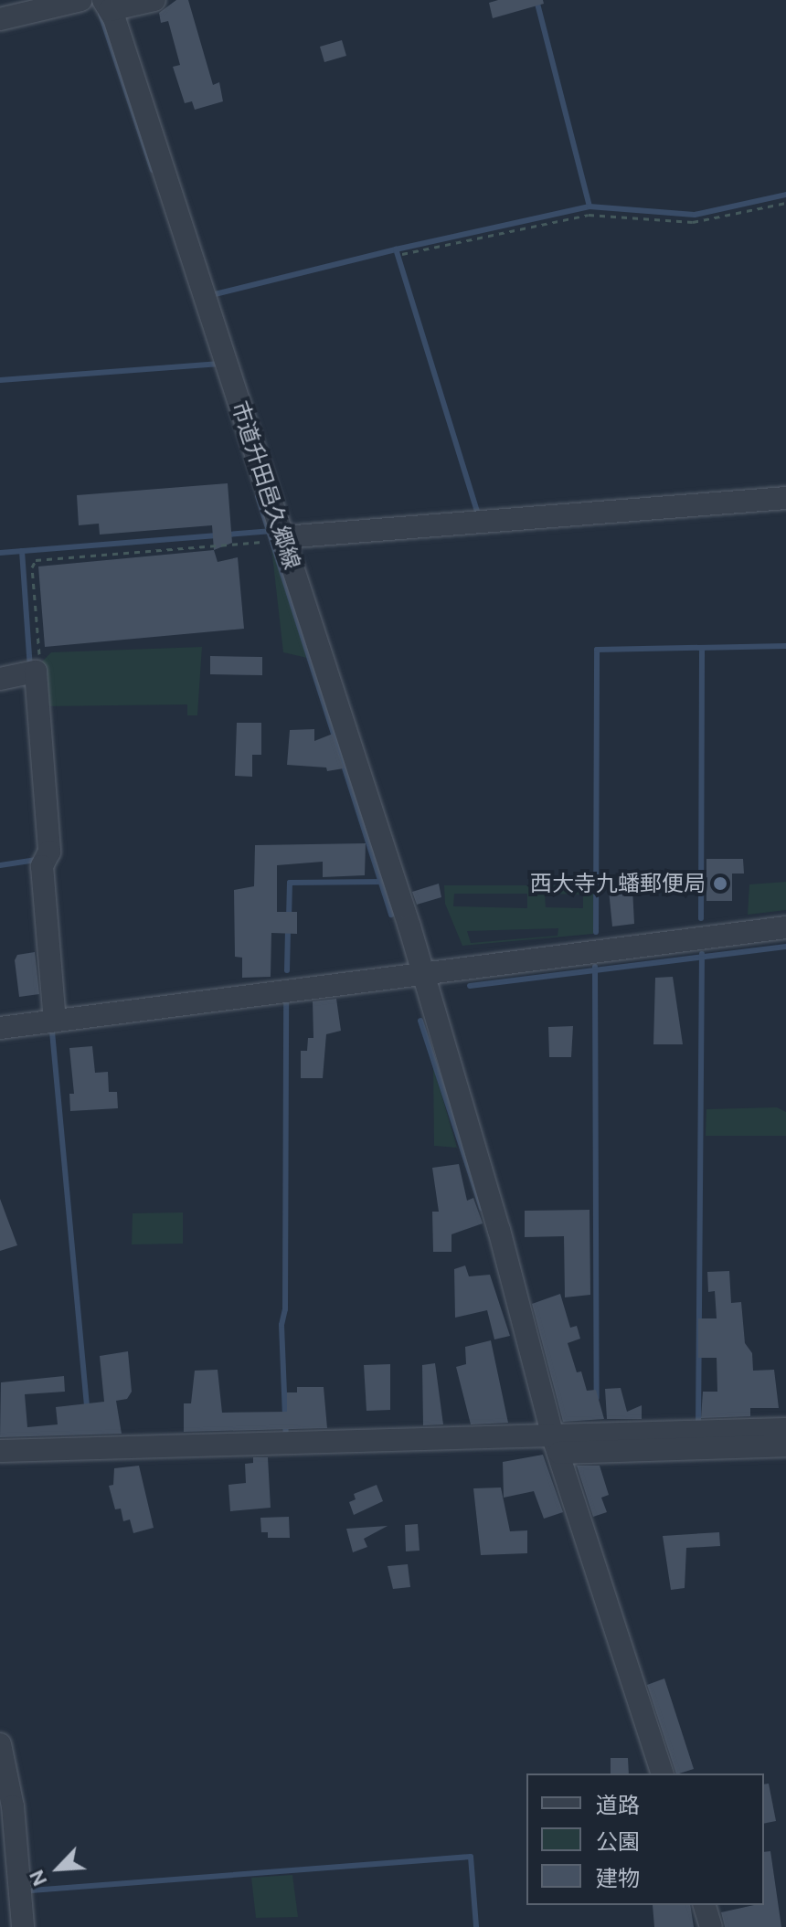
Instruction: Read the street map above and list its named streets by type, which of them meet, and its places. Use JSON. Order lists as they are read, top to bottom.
{
  "streets": {
    "street": ["市道升田邑久郷線"]
  },
  "places": ["西大寺九蟠郵便局"],
  "legend": ["道路", "公園", "建物"],
  "north": "bottom left"
}
